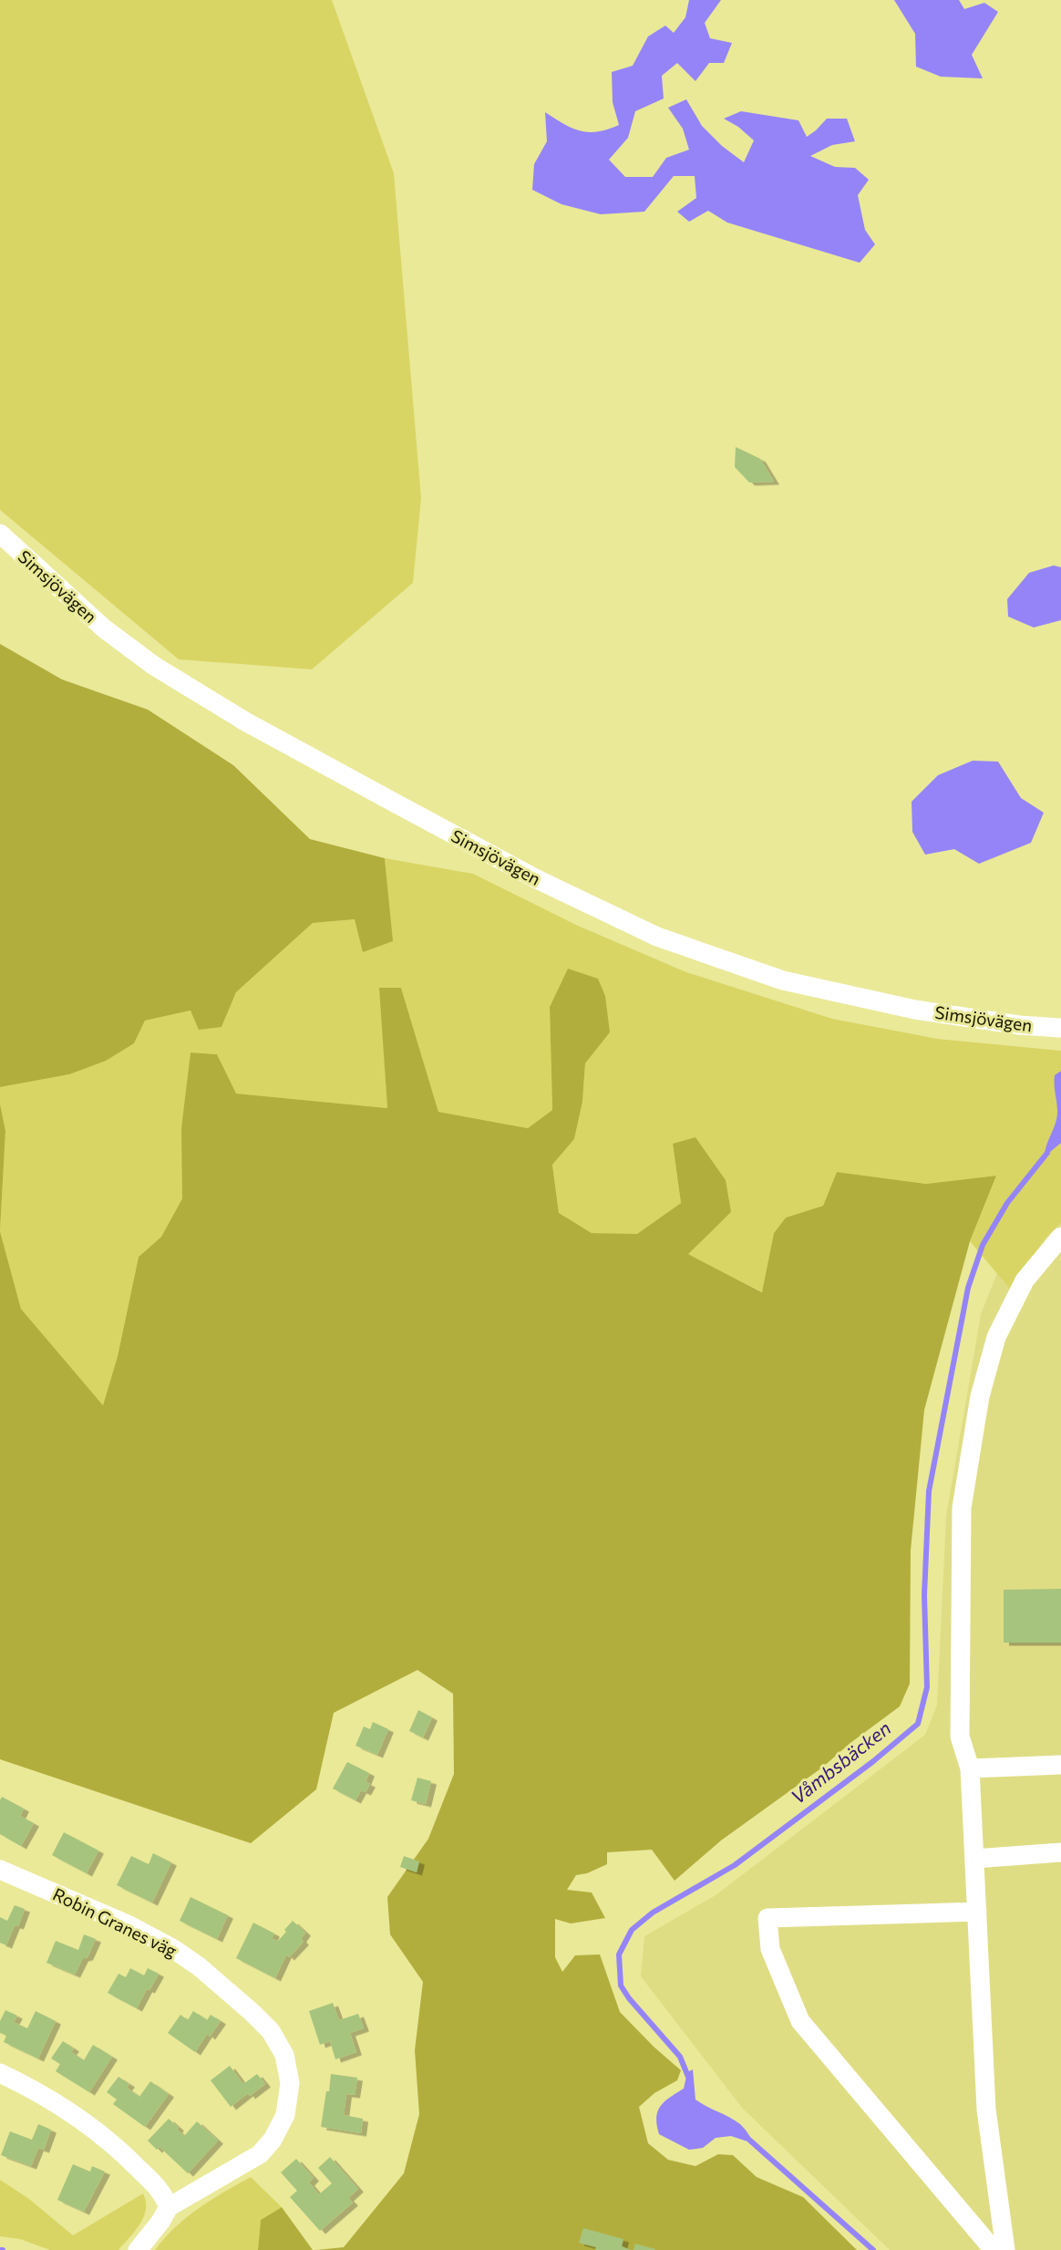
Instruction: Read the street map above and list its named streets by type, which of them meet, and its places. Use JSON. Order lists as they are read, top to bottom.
{
  "streets": {
    "street": ["Simsjövägen", "Robin Granes väg"]
  },
  "water": ["Våmbsbäcken"]
}
